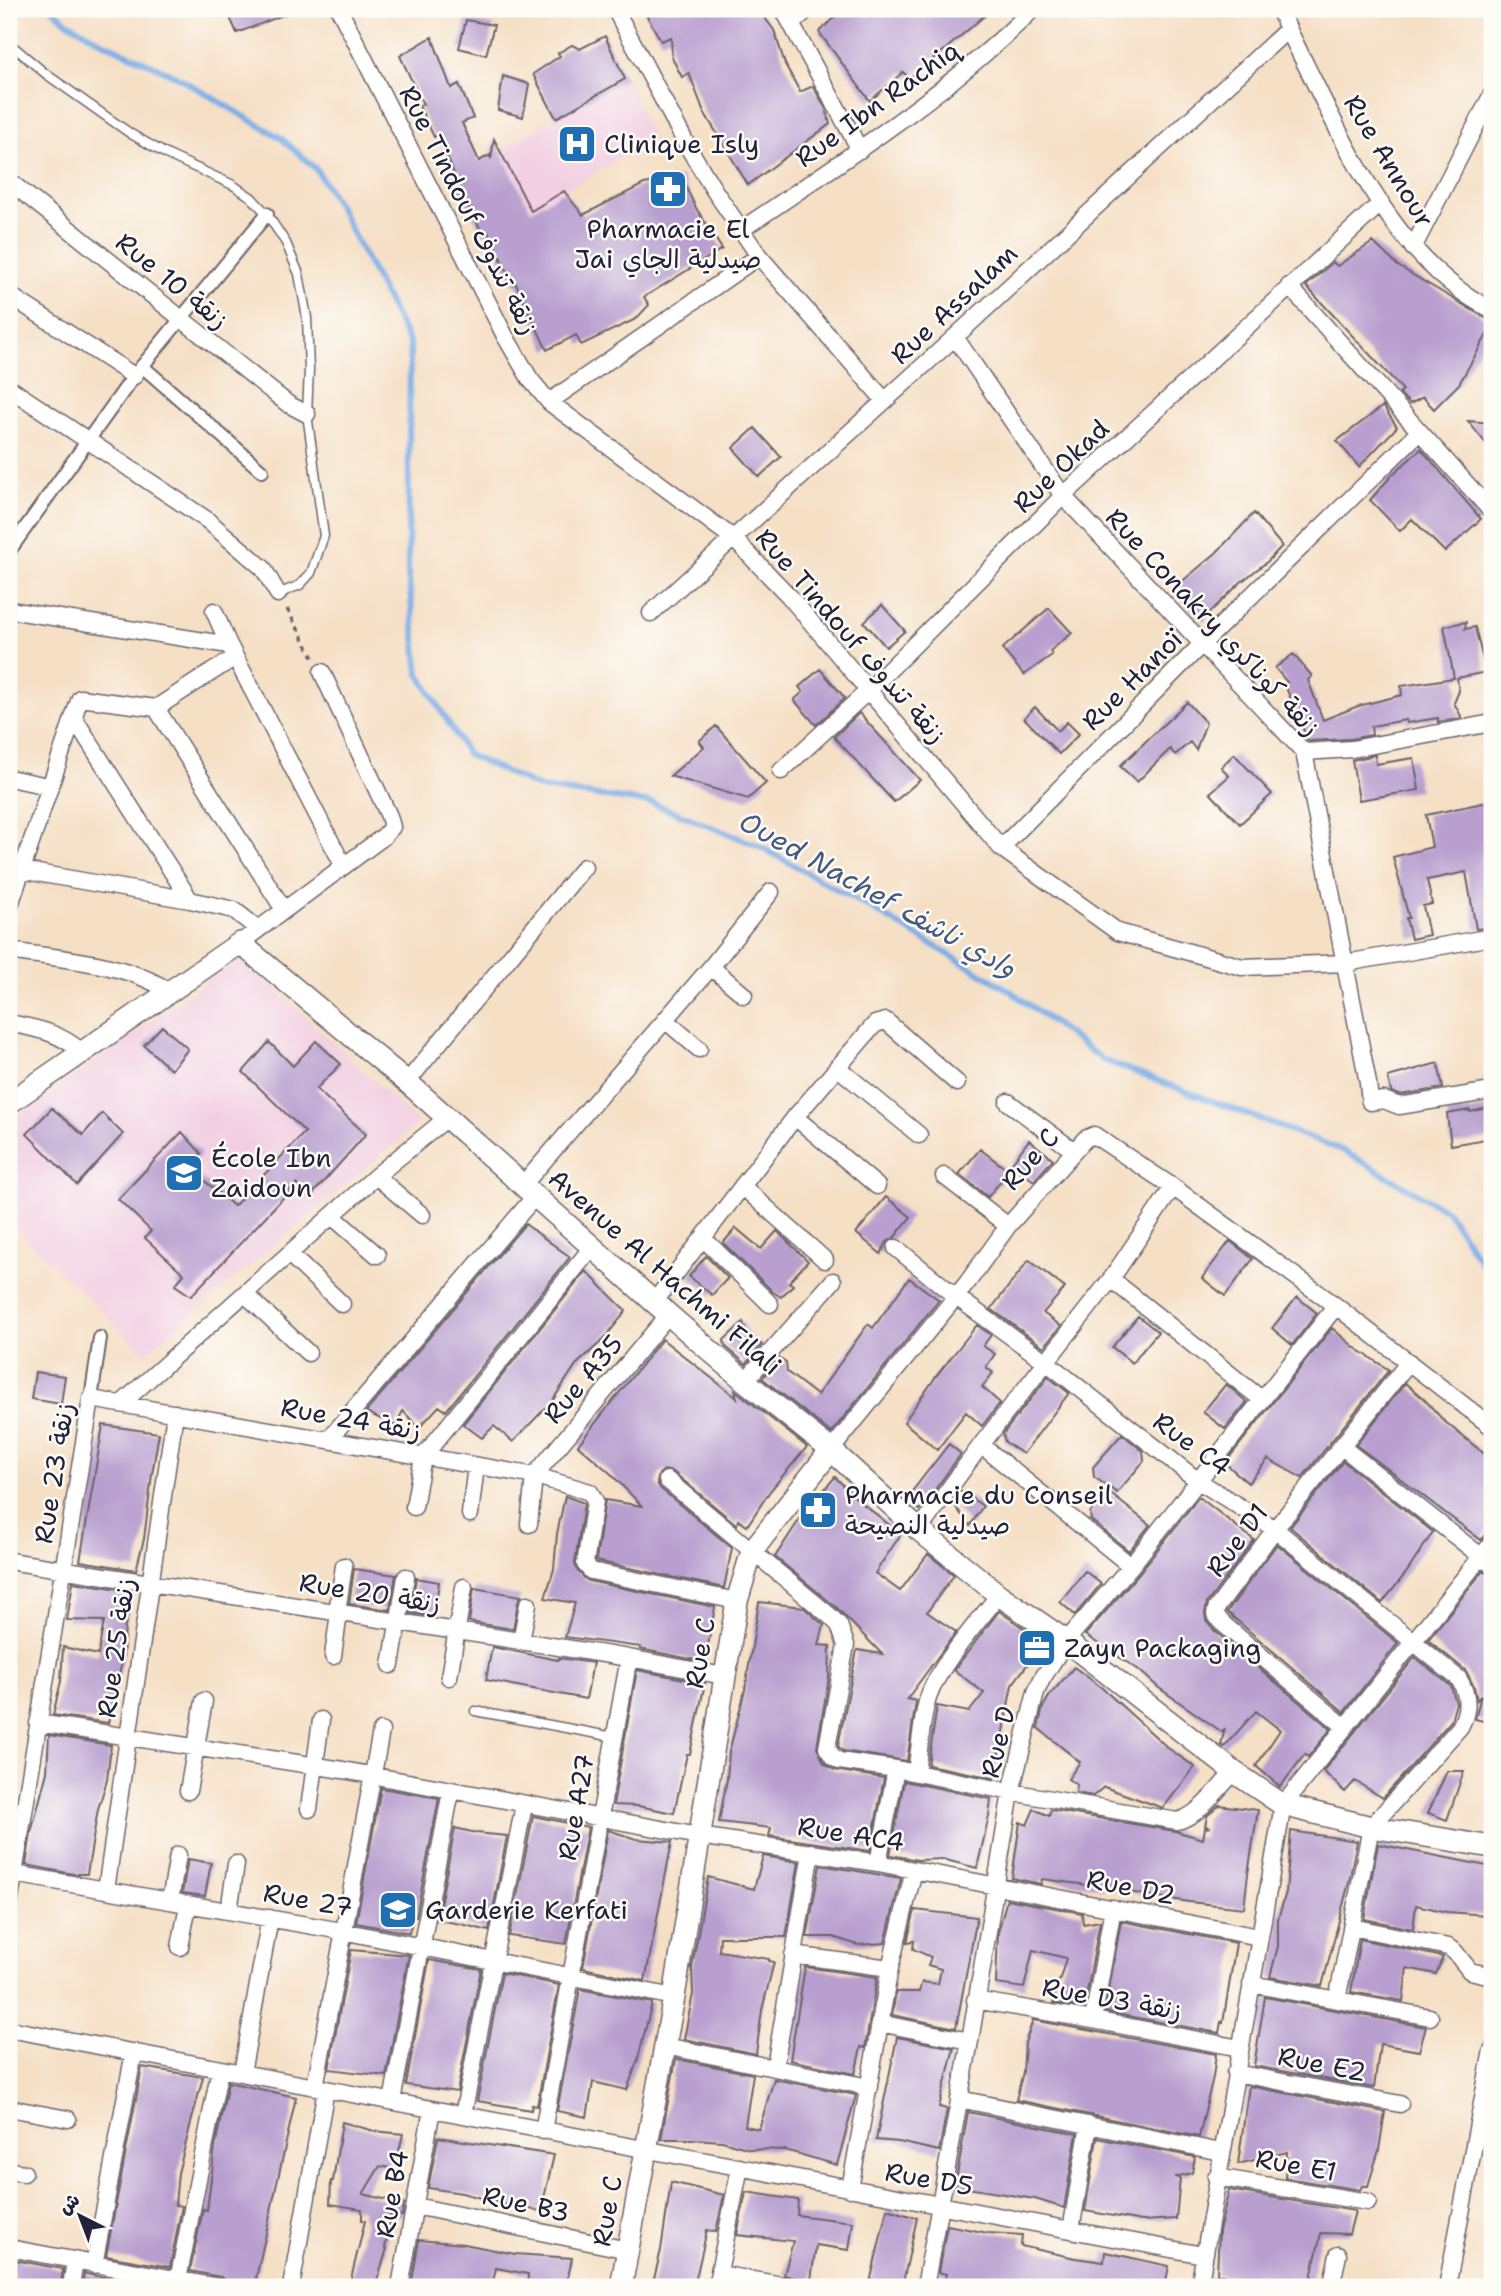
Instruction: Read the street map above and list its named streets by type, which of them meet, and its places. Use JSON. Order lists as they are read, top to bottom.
{
  "streets": {
    "street": [
      "Rue Ibn Rachiq",
      "Rue Annour",
      "Rue Tindouf زنقة تندوف",
      "Rue 10 زنقة",
      "Rue Assalam",
      "Rue Okad",
      "Rue Conakry زنقة كوناكري",
      "Rue Hanoï",
      "Rue C",
      "Avenue Al Hachmi Filali",
      "Rue A35",
      "Rue 24 زنقة",
      "Rue C4",
      "Rue 23 زنقة",
      "Rue D1",
      "Rue 20 زنقة",
      "Rue 25 زنقة",
      "Rue D",
      "Rue A27",
      "Rue AC4",
      "Rue D2",
      "Rue 27",
      "Rue D3 زنقة",
      "Rue E2",
      "Rue E1",
      "Rue D5",
      "Rue B4",
      "Rue B3"
    ]
  },
  "crossings": [
    ["Rue Annour", "Rue Assalam"],
    ["Rue Annour", "Rue Okad"],
    ["Rue Tindouf زنقة تندوف", "Rue Assalam"],
    ["Rue Tindouf زنقة تندوف", "Rue Okad"],
    ["Rue Tindouf زنقة تندوف", "Rue Conakry زنقة كوناكري"],
    ["Rue Tindouf زنقة تندوف", "Rue Hanoï"],
    ["Rue Assalam", "Rue Conakry زنقة كوناكري"],
    ["Rue Okad", "Rue Conakry زنقة كوناكري"],
    ["Rue Conakry زنقة كوناكري", "Rue Hanoï"],
    ["Rue C", "Avenue Al Hachmi Filali"],
    ["Rue C", "Rue 24 زنقة"],
    ["Rue C", "Rue C4"],
    ["Rue C", "Rue 20 زنقة"],
    ["Rue C", "Rue AC4"],
    ["Rue C", "Rue 27"],
    ["Rue C", "Rue D5"],
    ["Rue C", "Rue B3"],
    ["Avenue Al Hachmi Filali", "Rue A35"],
    ["Avenue Al Hachmi Filali", "Rue C4"],
    ["Avenue Al Hachmi Filali", "Rue D"],
    ["Rue A35", "Rue 24 زنقة"],
    ["Rue 24 زنقة", "Rue 23 زنقة"],
    ["Rue 24 زنقة", "Rue 25 زنقة"],
    ["Rue C4", "Rue D1"],
    ["Rue C4", "Rue D"],
    ["Rue 23 زنقة", "Rue 20 زنقة"],
    ["Rue 23 زنقة", "Rue AC4"],
    ["Rue 23 زنقة", "Rue 27"],
    ["Rue 20 زنقة", "Rue 25 زنقة"],
    ["Rue 20 زنقة", "Rue A27"],
    ["Rue 25 زنقة", "Rue AC4"],
    ["Rue 25 زنقة", "Rue 27"],
    ["Rue D", "Rue AC4"],
    ["Rue D", "Rue D2"],
    ["Rue D", "Rue D3 زنقة"],
    ["Rue D", "Rue D5"],
    ["Rue A27", "Rue AC4"],
    ["Rue A27", "Rue 27"],
    ["Rue A27", "Rue D5"],
    ["Rue AC4", "Rue D2"],
    ["Rue D5", "Rue B4"],
    ["Rue B4", "Rue B3"]
  ],
  "water": ["Oued Nachef وادي ناشف"],
  "places": {
    "hospital": ["Clinique Isly"],
    "pharmacy": ["Pharmacie El Jai صيدلية الجاي", "Pharmacie du Conseil صيدلية النصيحة"],
    "school or university": ["École Ibn Zaidoun", "Garderie Kerfati"],
    "office": ["Zayn Packaging"]
  },
  "north": "top left"
}
